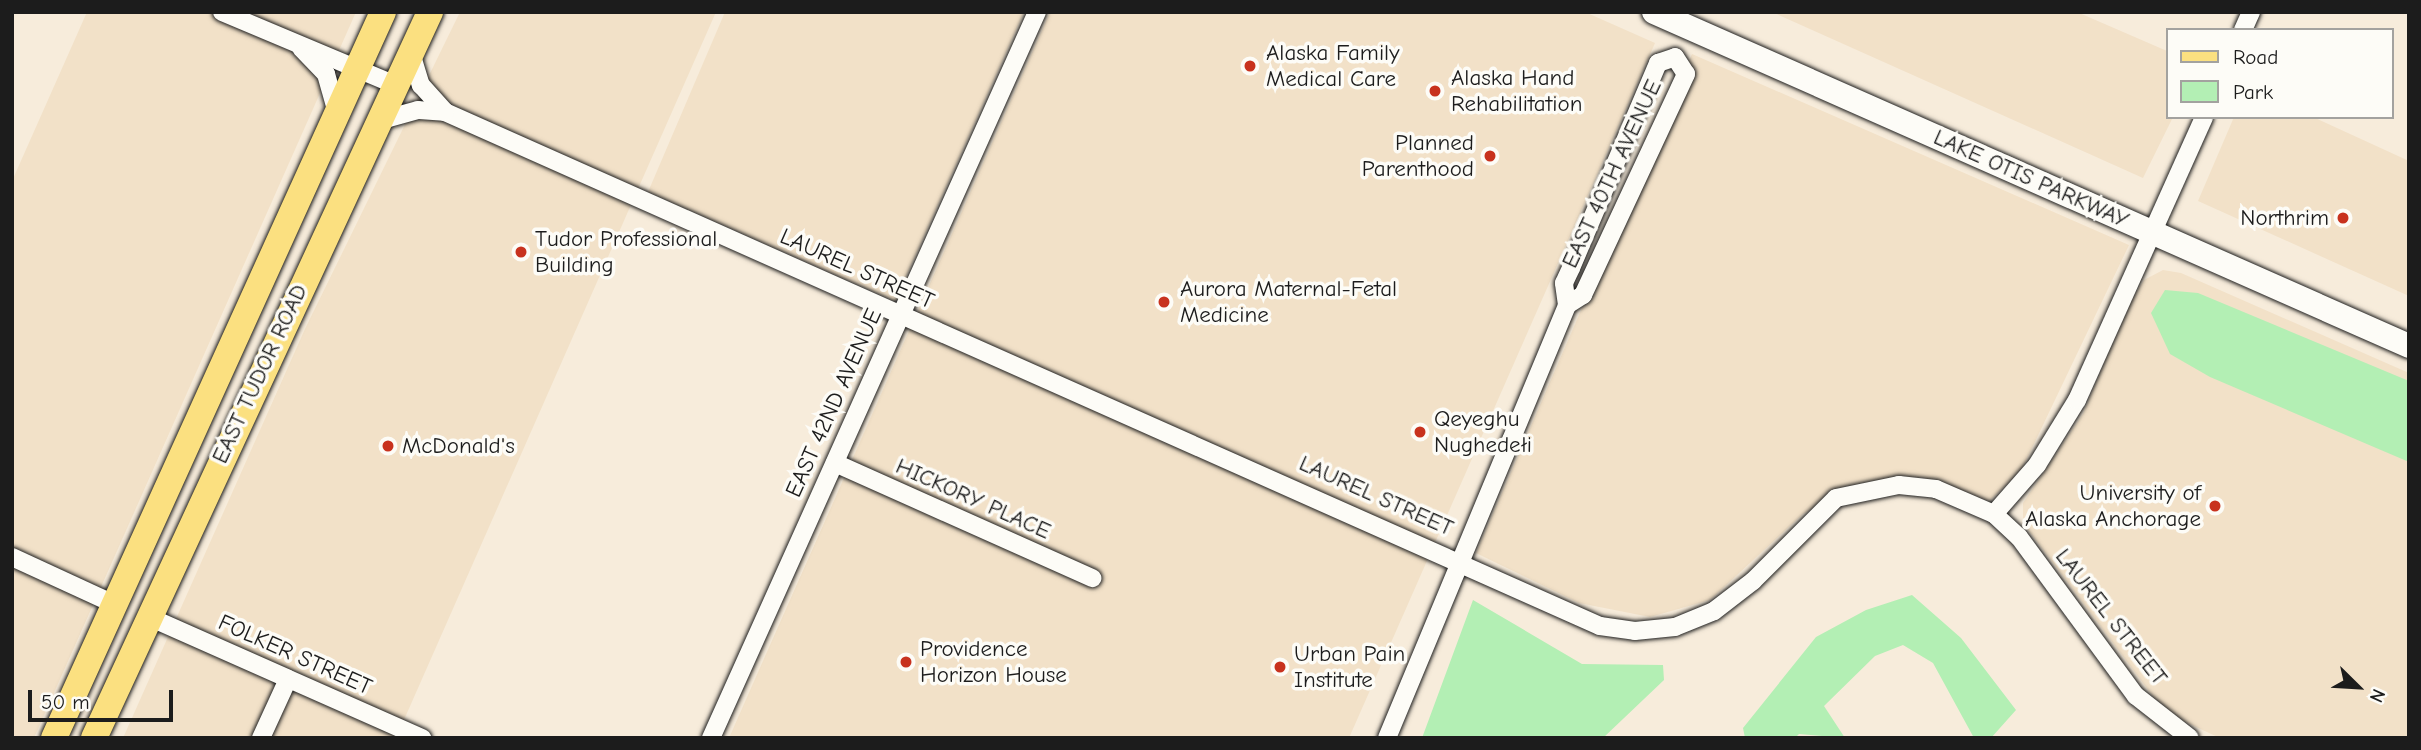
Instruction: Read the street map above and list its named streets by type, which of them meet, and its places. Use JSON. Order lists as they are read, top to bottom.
{
  "streets": {
    "main road": ["LAKE OTIS PARKWAY", "EAST TUDOR ROAD"],
    "street": [
      "EAST 40TH AVENUE",
      "LAUREL STREET",
      "EAST 42ND AVENUE",
      "HICKORY PLACE",
      "FOLKER STREET"
    ]
  },
  "crossings": [
    ["EAST 40TH AVENUE", "LAKE OTIS PARKWAY"],
    ["EAST 40TH AVENUE", "LAUREL STREET"],
    ["LAUREL STREET", "EAST TUDOR ROAD"],
    ["LAUREL STREET", "EAST 42ND AVENUE"],
    ["EAST TUDOR ROAD", "FOLKER STREET"],
    ["EAST 42ND AVENUE", "HICKORY PLACE"]
  ],
  "places": [
    "Alaska Family Medical Care",
    "Alaska Hand Rehabilitation",
    "Planned Parenthood",
    "Northrim",
    "Tudor Professional Building",
    "Aurora Maternal-Fetal Medicine",
    "Qeyeghu Nughedełi",
    "McDonald's",
    "University of Alaska Anchorage",
    "Providence Horizon House",
    "Urban Pain Institute"
  ],
  "legend": ["Road", "Park"],
  "scale_bar": "50 m",
  "north": "bottom right"
}
